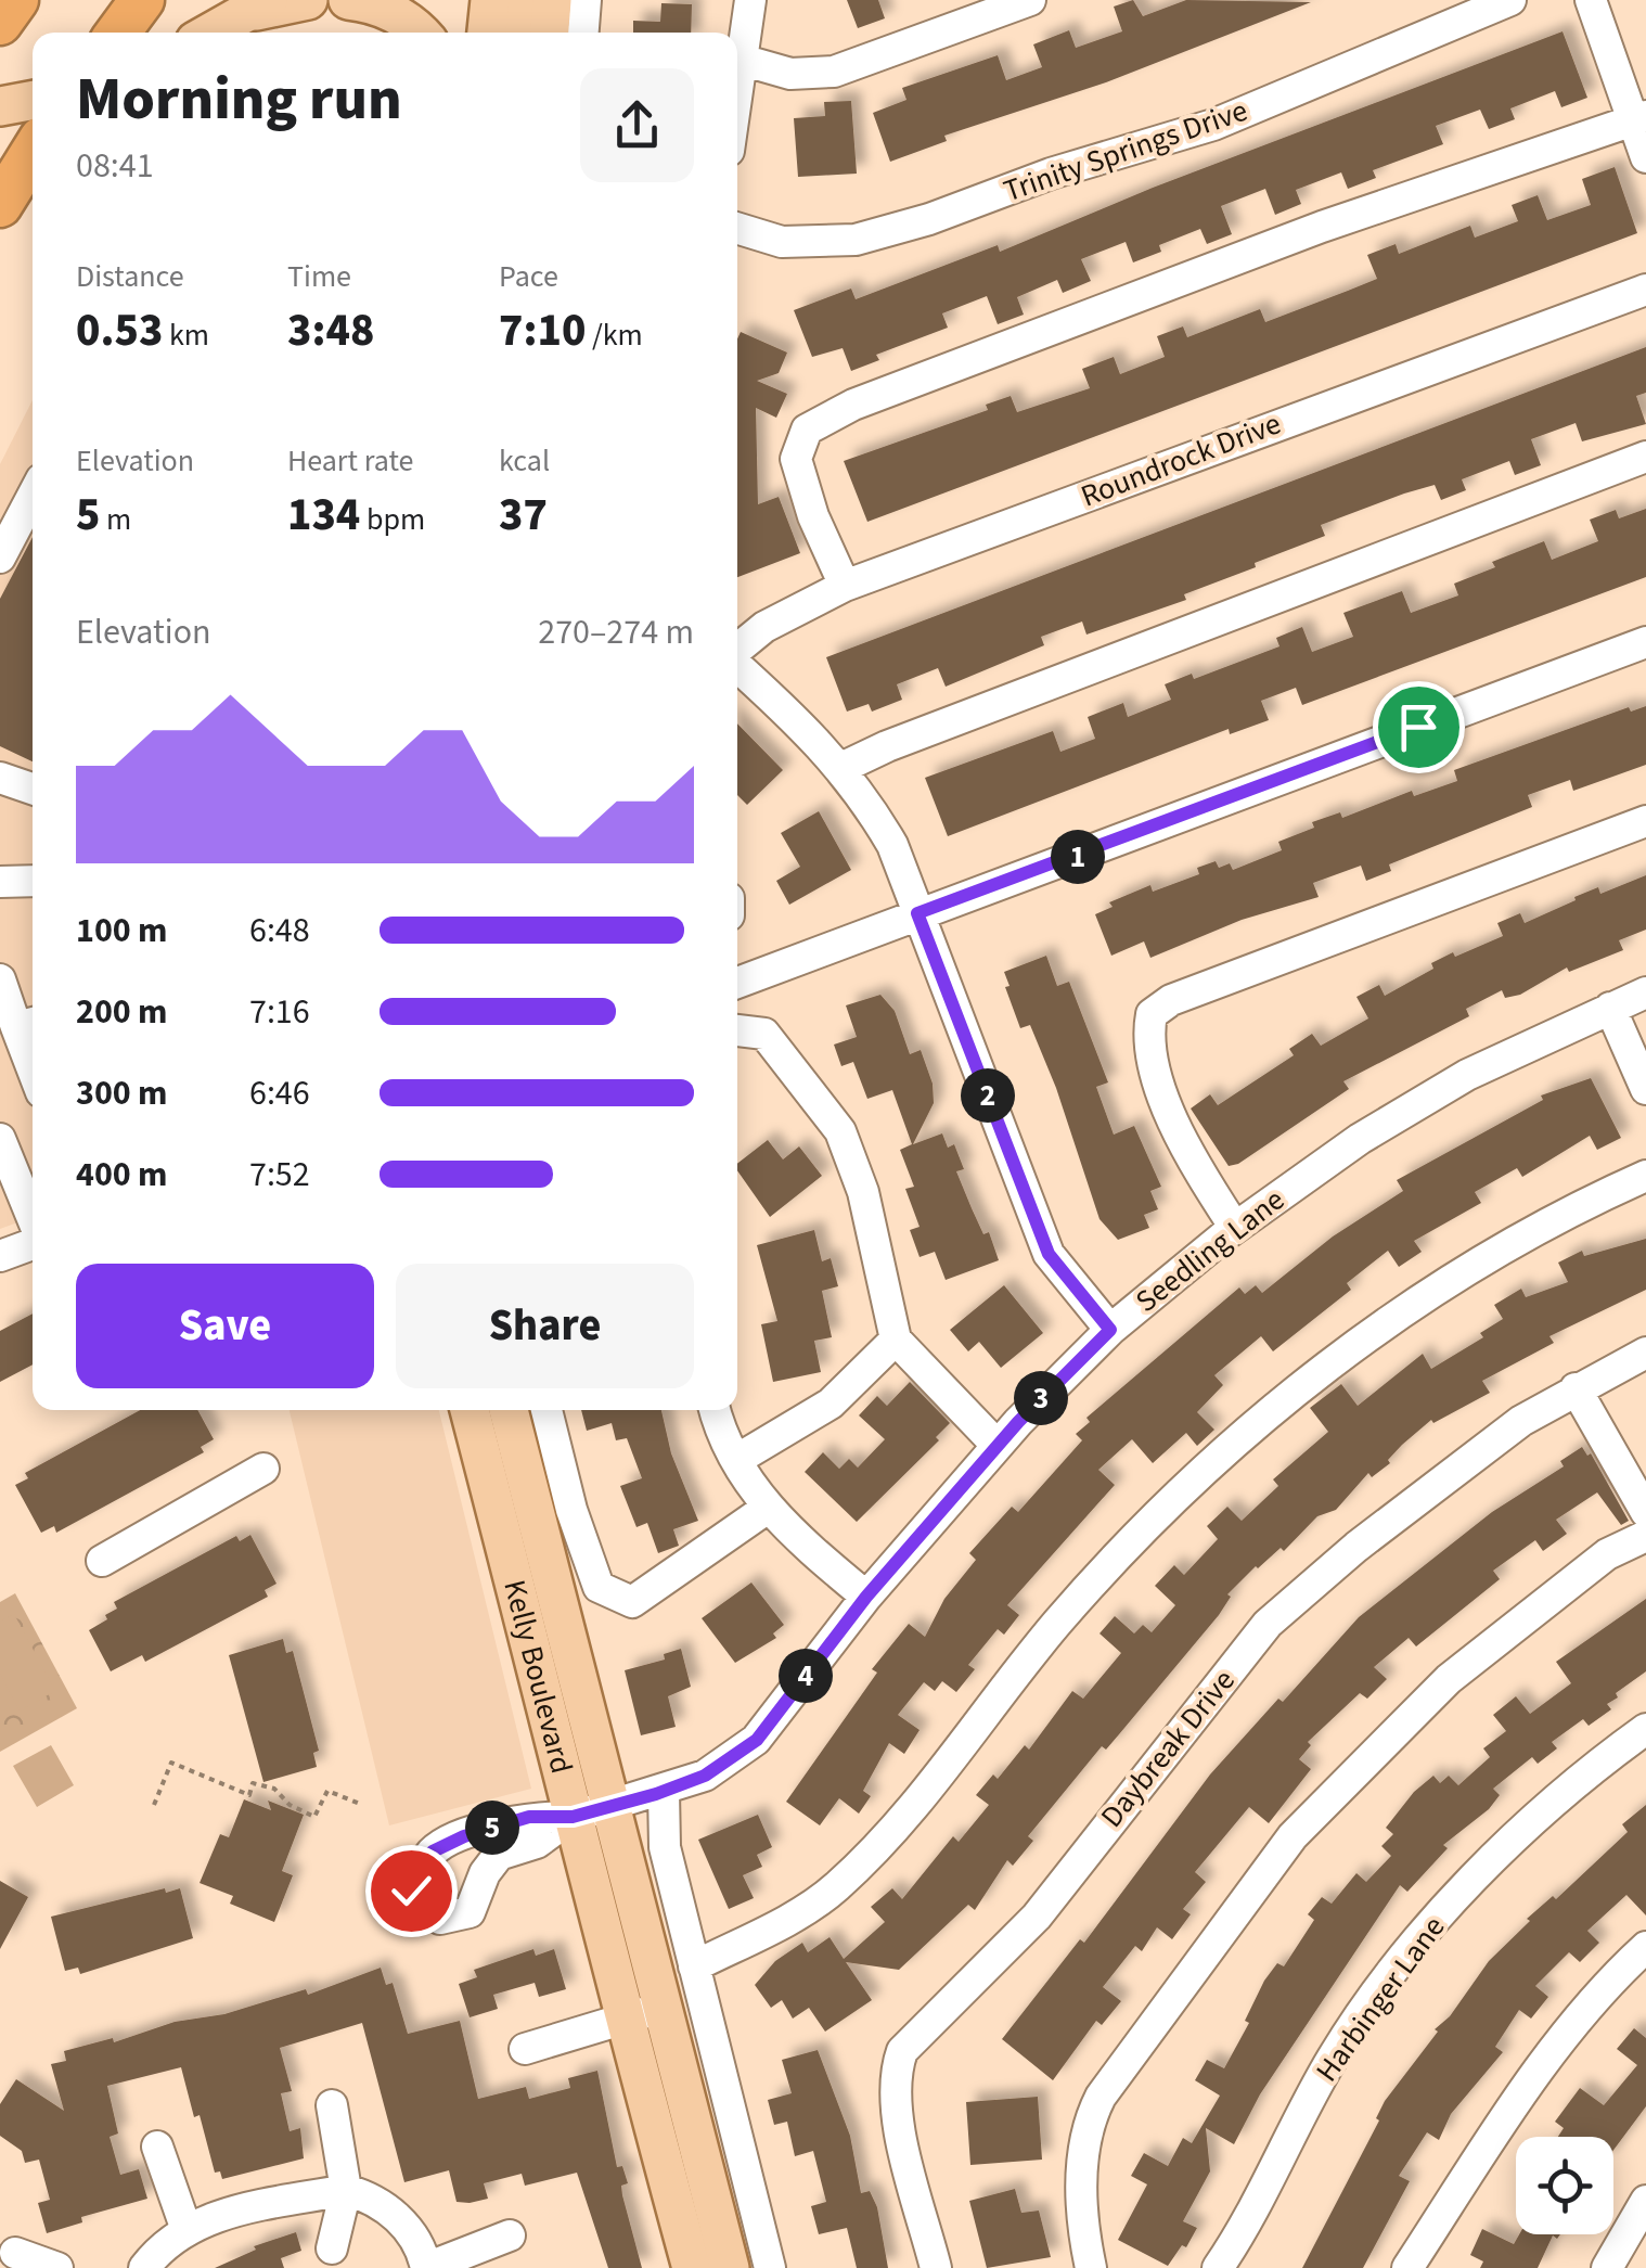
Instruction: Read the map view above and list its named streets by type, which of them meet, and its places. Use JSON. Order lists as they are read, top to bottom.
{
  "streets": {
    "main road": ["Kelly Boulevard"],
    "street": [
      "Trinity Springs Drive",
      "Roundrock Drive",
      "Seedling Lane",
      "Daybreak Drive",
      "Harbinger Lane"
    ]
  },
  "crossings": [
    ["Seedling Lane", "Kelly Boulevard"]
  ],
  "page": {
    "heading": ["Morning run", "08:41"],
    "stats": [
      ["Distance", "0.53 km"],
      ["Time", "3:48"],
      ["Pace", "7:10 /km"],
      ["Elevation", "5 m"],
      ["Heart rate", "134 bpm"],
      ["kcal", "37"]
    ],
    "chart": ["Elevation", "270–274 m"],
    "pins": [
      "1",
      "2",
      "3",
      "4",
      "5"
    ],
    "list": [
      {
        "name": "100 m",
        "note": "6:48"
      },
      {
        "name": "200 m",
        "note": "7:16"
      },
      {
        "name": "300 m",
        "note": "6:46"
      },
      {
        "name": "400 m",
        "note": "7:52"
      }
    ],
    "buttons": ["Save", "Share"]
  }
}
